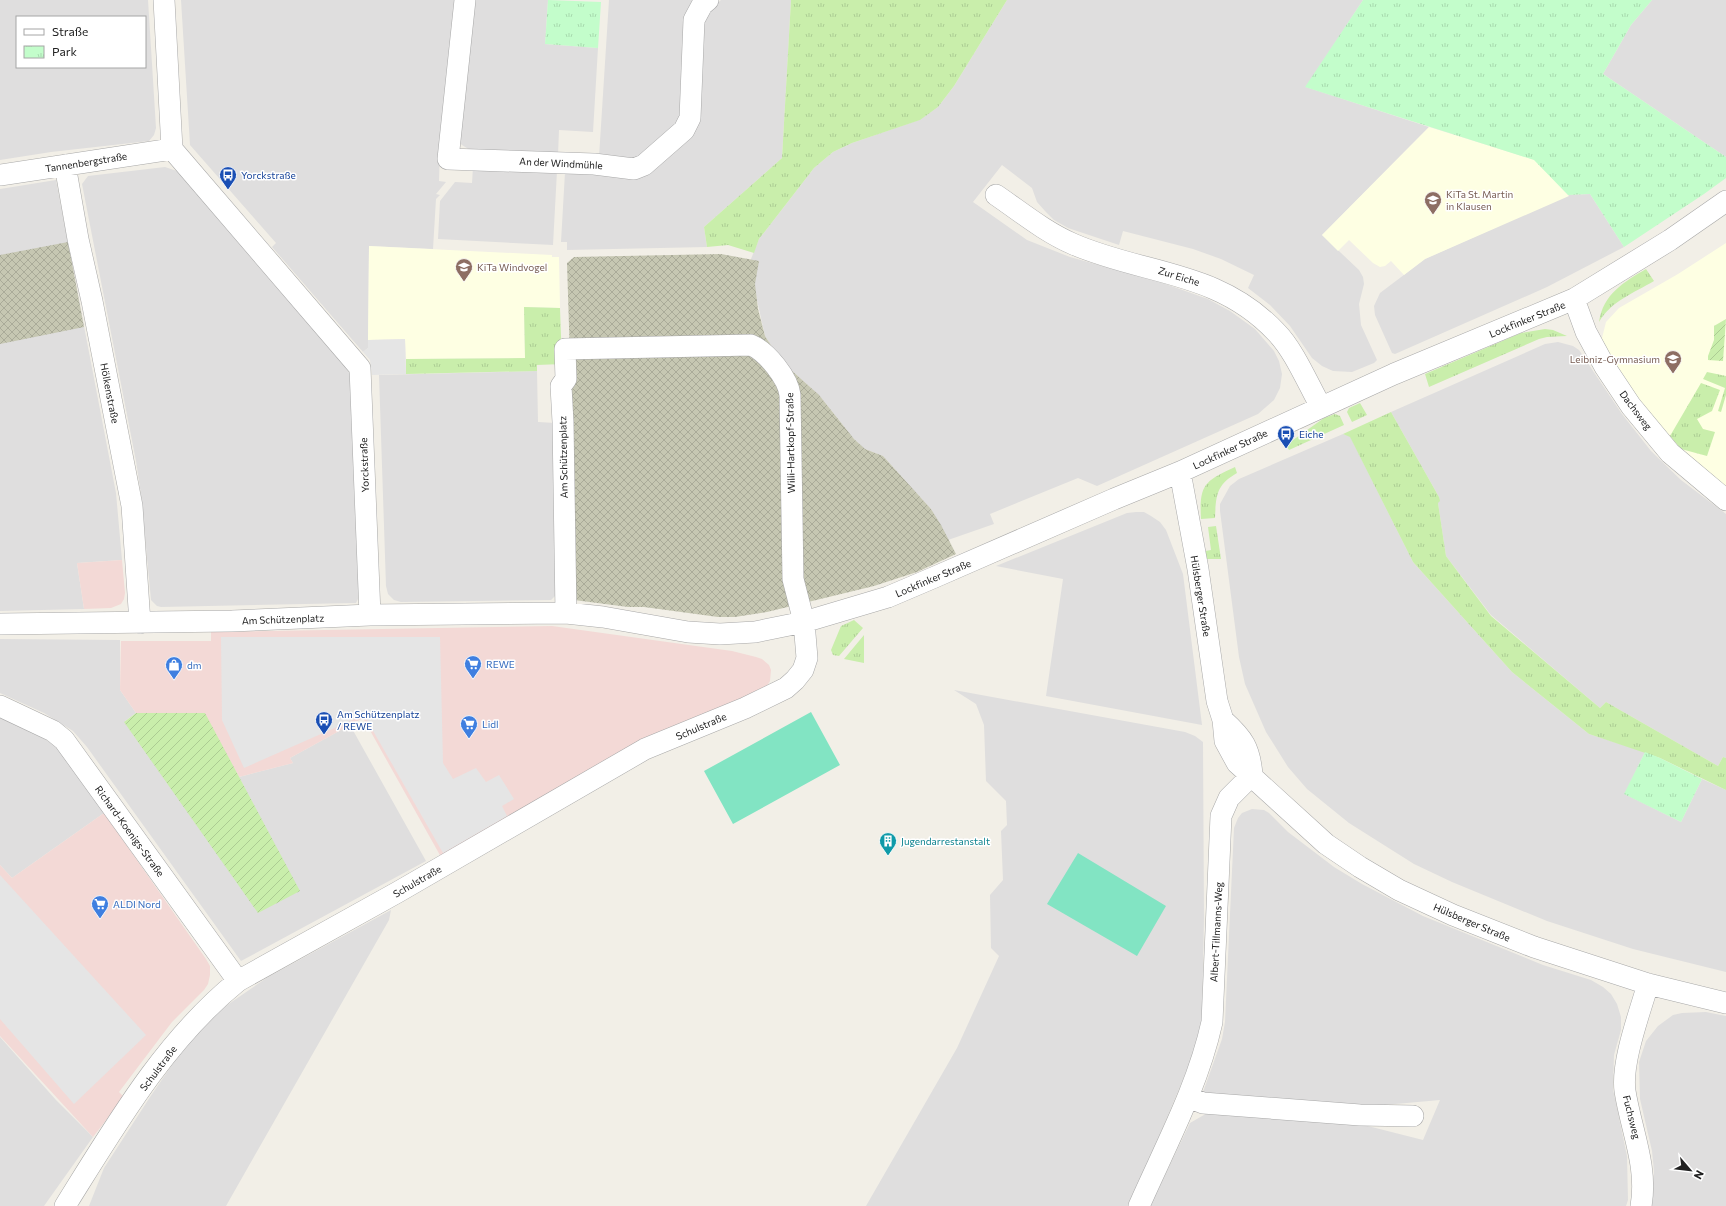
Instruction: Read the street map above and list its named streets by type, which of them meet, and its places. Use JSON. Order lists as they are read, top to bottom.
{
  "streets": {
    "street": [
      "Tannenbergstraße",
      "An der Windmühle",
      "Zur Eiche",
      "Lockfinker Straße",
      "Hölkenstraße",
      "Dachsweg",
      "Willi-Hartkopf-Straße",
      "Am Schützenplatz",
      "Yorckstraße",
      "Hülsberger Straße",
      "Schulstraße",
      "Richard-Koenigs-Straße",
      "Albert-Tillmanns-Weg",
      "Fuchsweg"
    ]
  },
  "crossings": [
    ["Tannenbergstraße", "Hölkenstraße"],
    ["Tannenbergstraße", "Yorckstraße"],
    ["Zur Eiche", "Lockfinker Straße"],
    ["Lockfinker Straße", "Dachsweg"],
    ["Lockfinker Straße", "Willi-Hartkopf-Straße"],
    ["Lockfinker Straße", "Am Schützenplatz"],
    ["Lockfinker Straße", "Hülsberger Straße"],
    ["Lockfinker Straße", "Schulstraße"],
    ["Hölkenstraße", "Am Schützenplatz"],
    ["Willi-Hartkopf-Straße", "Am Schützenplatz"],
    ["Willi-Hartkopf-Straße", "Schulstraße"],
    ["Am Schützenplatz", "Yorckstraße"],
    ["Am Schützenplatz", "Schulstraße"],
    ["Hülsberger Straße", "Albert-Tillmanns-Weg"],
    ["Hülsberger Straße", "Fuchsweg"],
    ["Schulstraße", "Richard-Koenigs-Straße"]
  ],
  "places": {
    "bus stop": ["Yorckstraße", "Eiche", "Am Schützenplatz / REWE"],
    "school or university": ["KiTa St. Martin in Klausen", "KiTa Windvogel", "Leibniz-Gymnasium"],
    "supermarket": ["REWE", "Lidl", "ALDI Nord"],
    "shop": ["dm"],
    "building": ["Jugendarrestanstalt"]
  },
  "legend": ["Straße", "Park"],
  "north": "bottom right"
}
